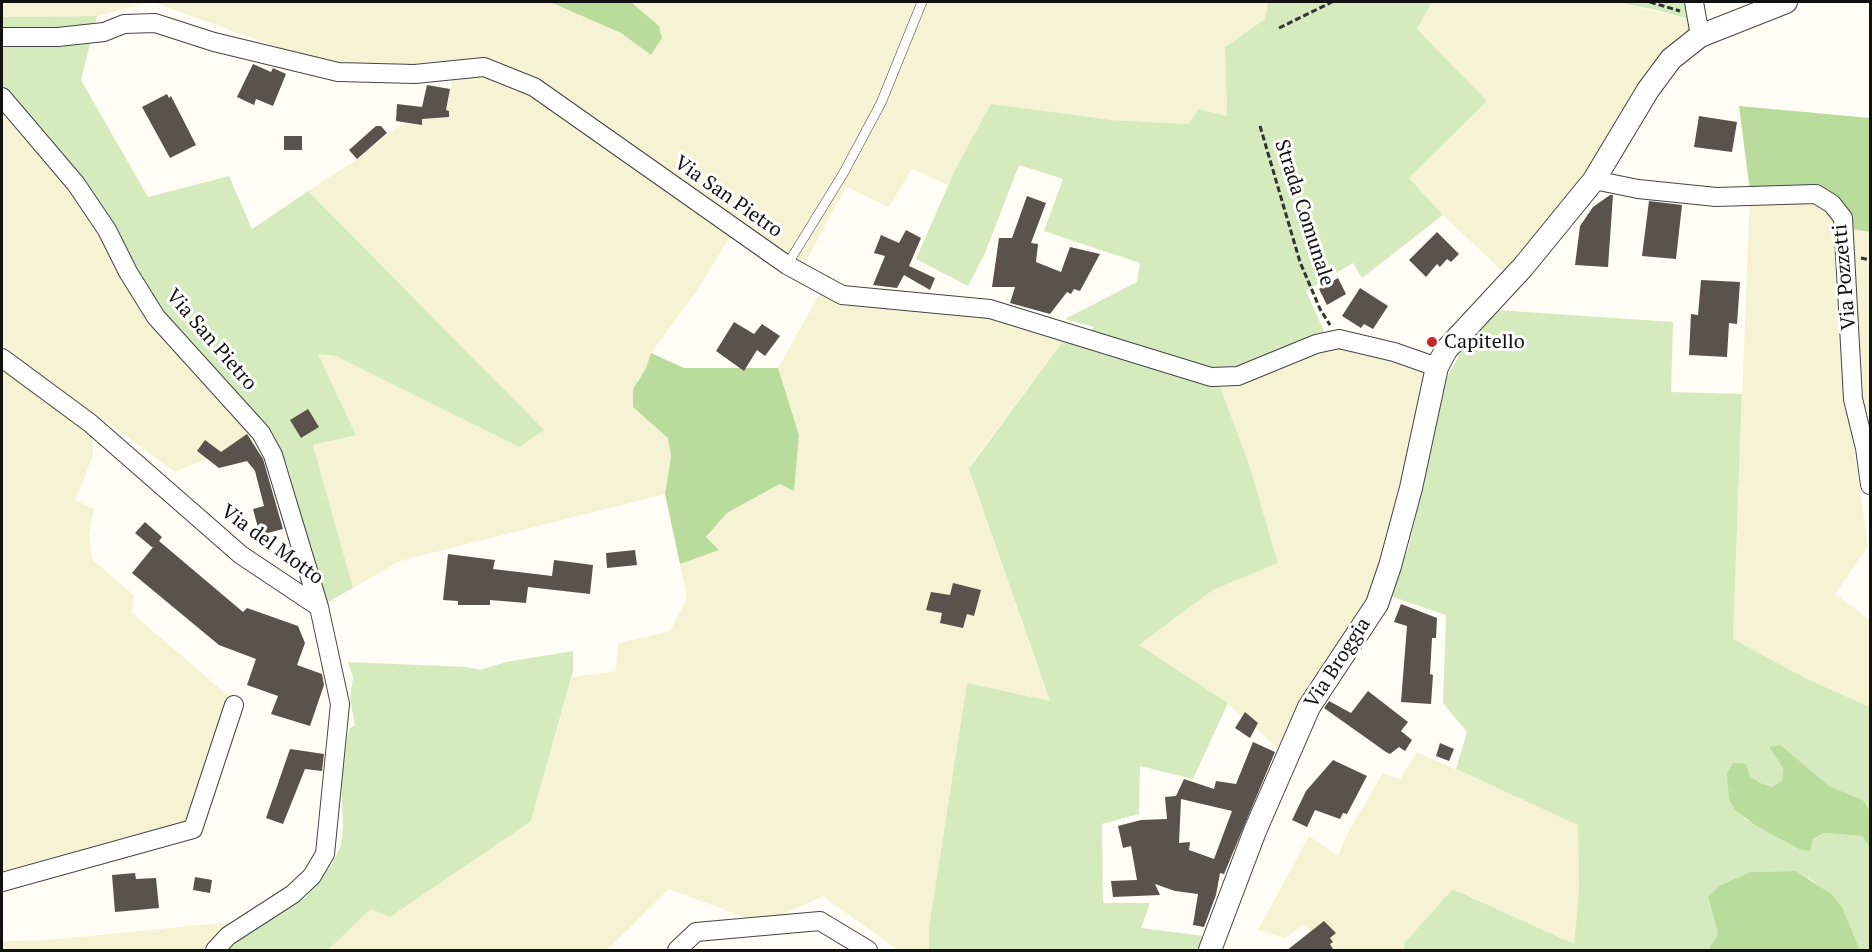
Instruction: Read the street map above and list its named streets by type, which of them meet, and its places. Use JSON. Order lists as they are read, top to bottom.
{
  "streets": {
    "street": [
      "Via San Pietro",
      "Via Pozzetti",
      "Via del Motto",
      "Via Broggia"
    ],
    "path": ["Strada Comunale"]
  },
  "crossings": [
    ["Via San Pietro", "Strada Comunale"],
    ["Via San Pietro", "Via del Motto"],
    ["Via San Pietro", "Via Broggia"]
  ],
  "places": ["Capitello"]
}
